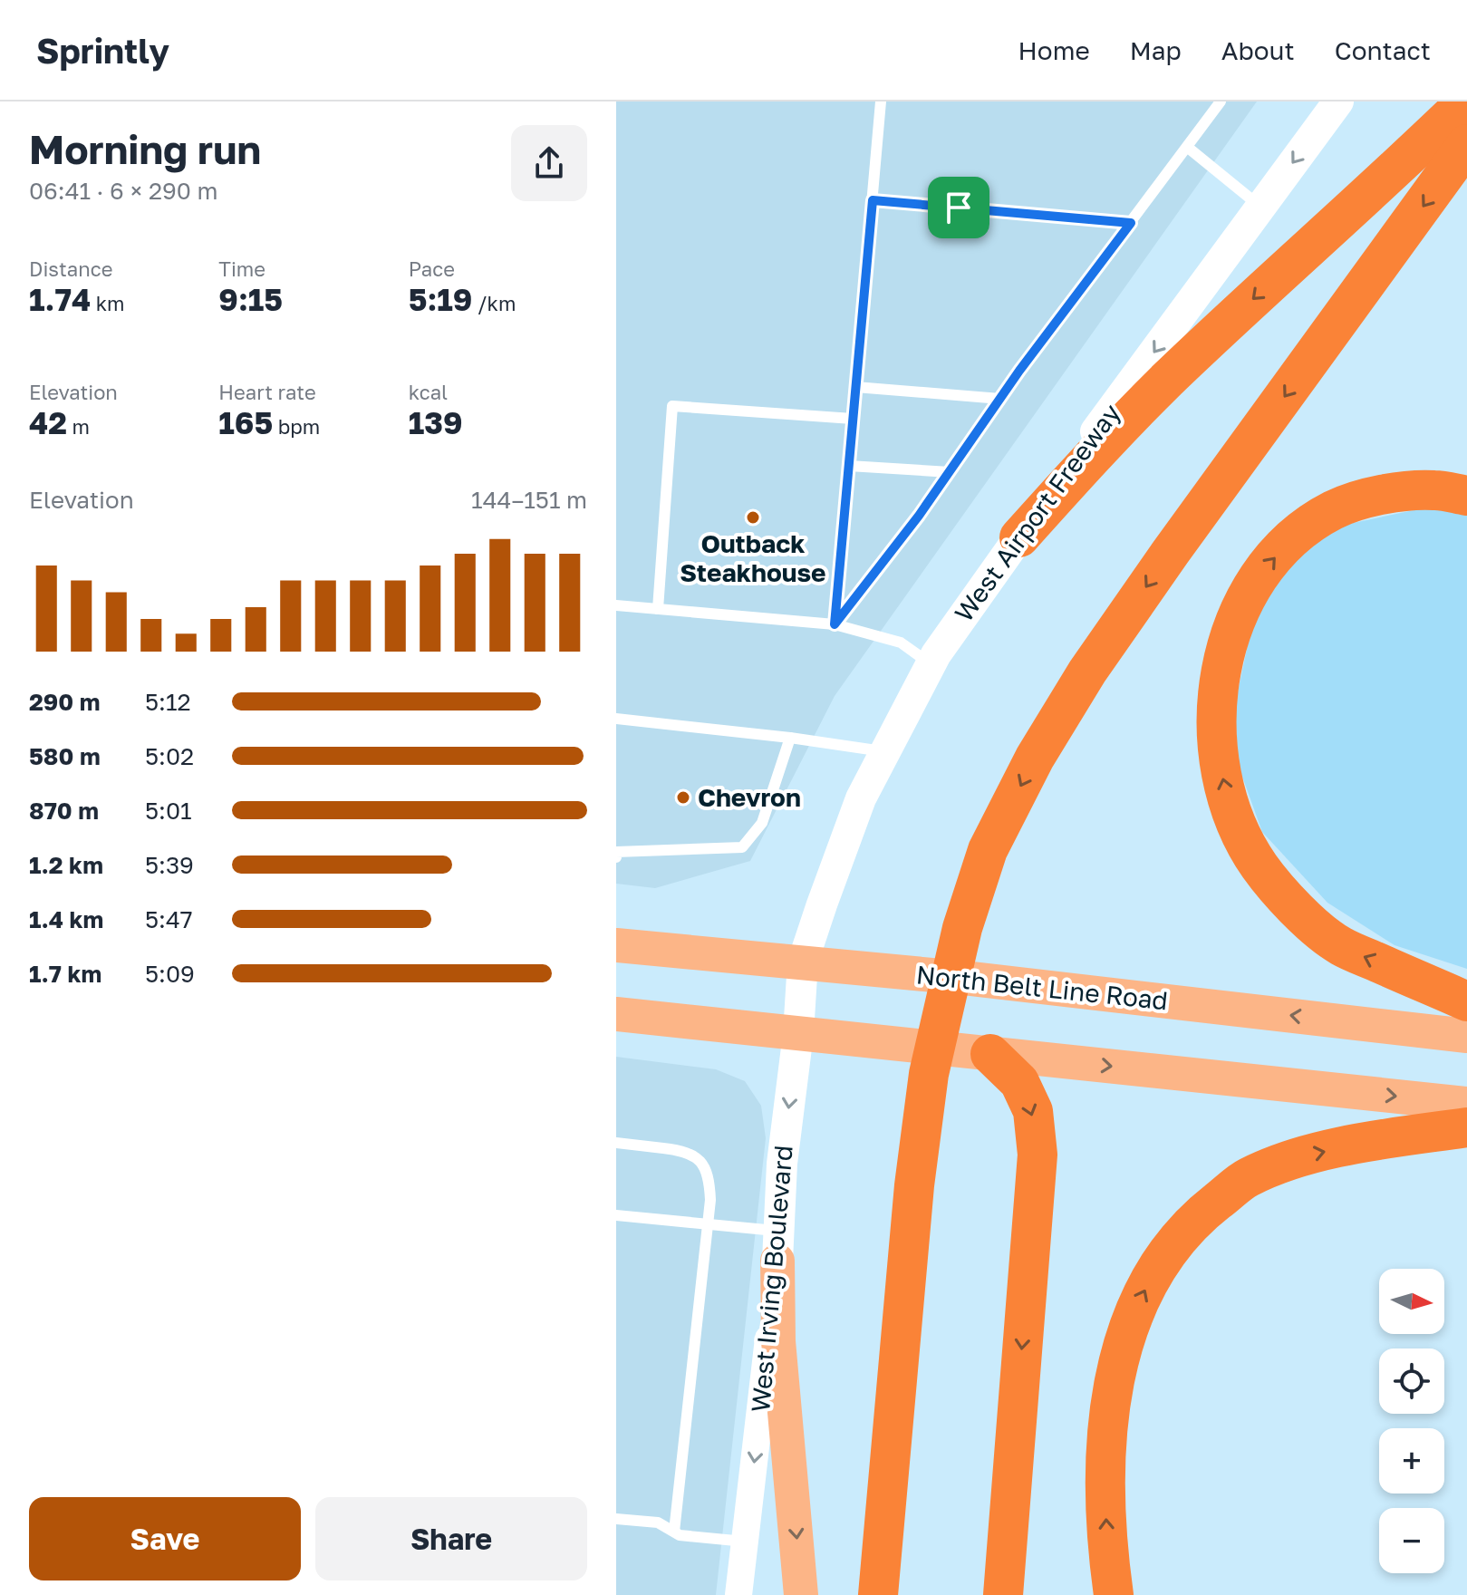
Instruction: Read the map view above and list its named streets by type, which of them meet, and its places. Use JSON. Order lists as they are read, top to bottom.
{
  "streets": {
    "main road": ["West Airport Freeway", "North Belt Line Road", "West Irving Boulevard"]
  },
  "crossings": [
    ["West Airport Freeway", "North Belt Line Road"],
    ["West Airport Freeway", "West Irving Boulevard"],
    ["North Belt Line Road", "West Irving Boulevard"]
  ],
  "one_way": ["West Airport Freeway"],
  "places": ["Outback Steakhouse", "Chevron"],
  "north": "right",
  "page": {
    "header": "Sprintly",
    "nav": [
      "Home",
      "Map",
      "About",
      "Contact"
    ],
    "heading": ["Morning run", "06:41 · 6 × 290 m"],
    "stats": [
      ["Distance", "1.74 km"],
      ["Time", "9:15"],
      ["Pace", "5:19 /km"],
      ["Elevation", "42 m"],
      ["Heart rate", "165 bpm"],
      ["kcal", "139"]
    ],
    "chart": ["Elevation", "144–151 m"],
    "list": [
      {
        "name": "290 m",
        "note": "5:12"
      },
      {
        "name": "580 m",
        "note": "5:02"
      },
      {
        "name": "870 m",
        "note": "5:01"
      },
      {
        "name": "1.2 km",
        "note": "5:39"
      },
      {
        "name": "1.4 km",
        "note": "5:47"
      },
      {
        "name": "1.7 km",
        "note": "5:09"
      }
    ],
    "map_buttons": ["+", "−"],
    "buttons": ["Save", "Share"]
  }
}
